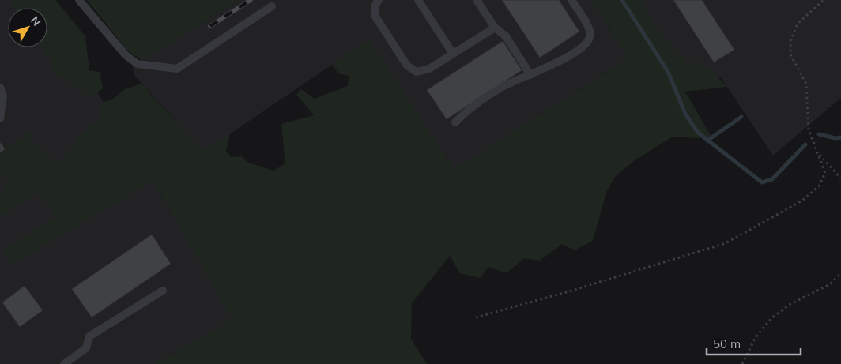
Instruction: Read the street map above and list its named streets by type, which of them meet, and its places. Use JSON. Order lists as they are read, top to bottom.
{
  "scale_bar": "50 m",
  "north": "top right"
}
